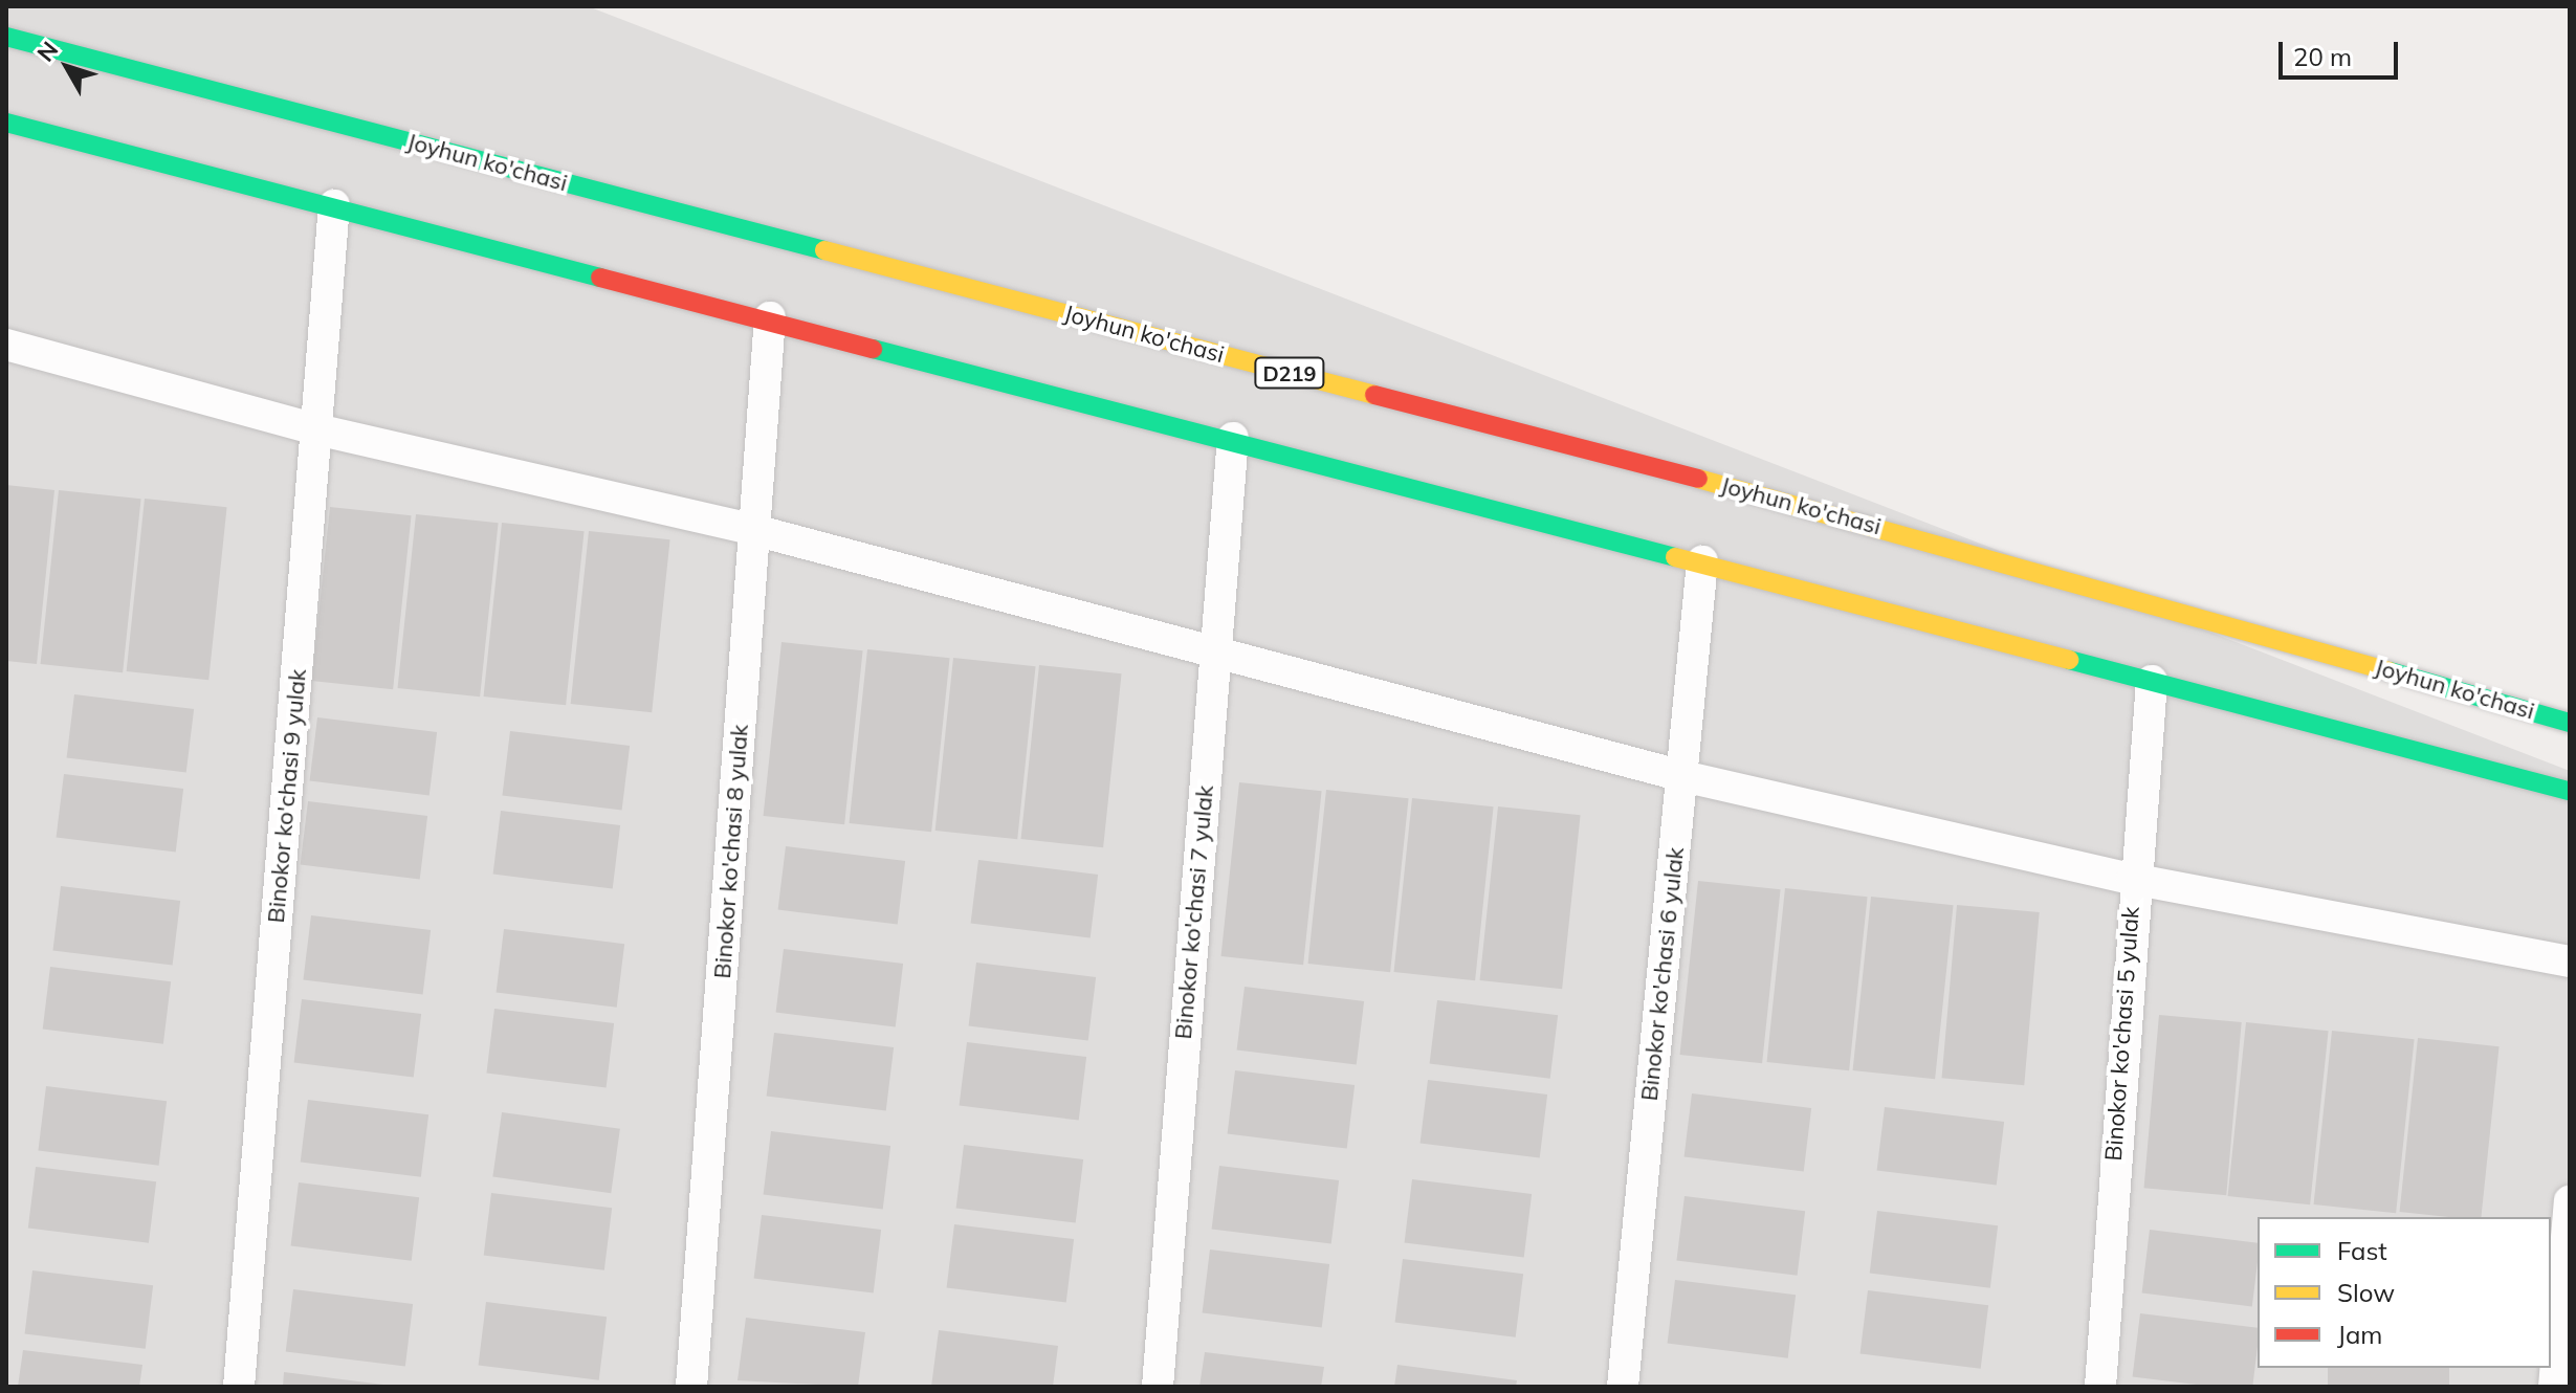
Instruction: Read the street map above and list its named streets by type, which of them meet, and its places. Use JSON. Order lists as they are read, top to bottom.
{
  "streets": {
    "main road": ["Joyhun ko'chasi", "D219"],
    "street": [
      "Binokor ko'chasi 9 yulak",
      "Binokor ko'chasi 8 yulak",
      "Binokor ko'chasi 7 yulak",
      "Binokor ko'chasi 6 yulak",
      "Binokor ko'chasi 5 yulak"
    ]
  },
  "legend": ["Fast", "Slow", "Jam"],
  "scale_bar": "20 m",
  "north": "top left"
}
